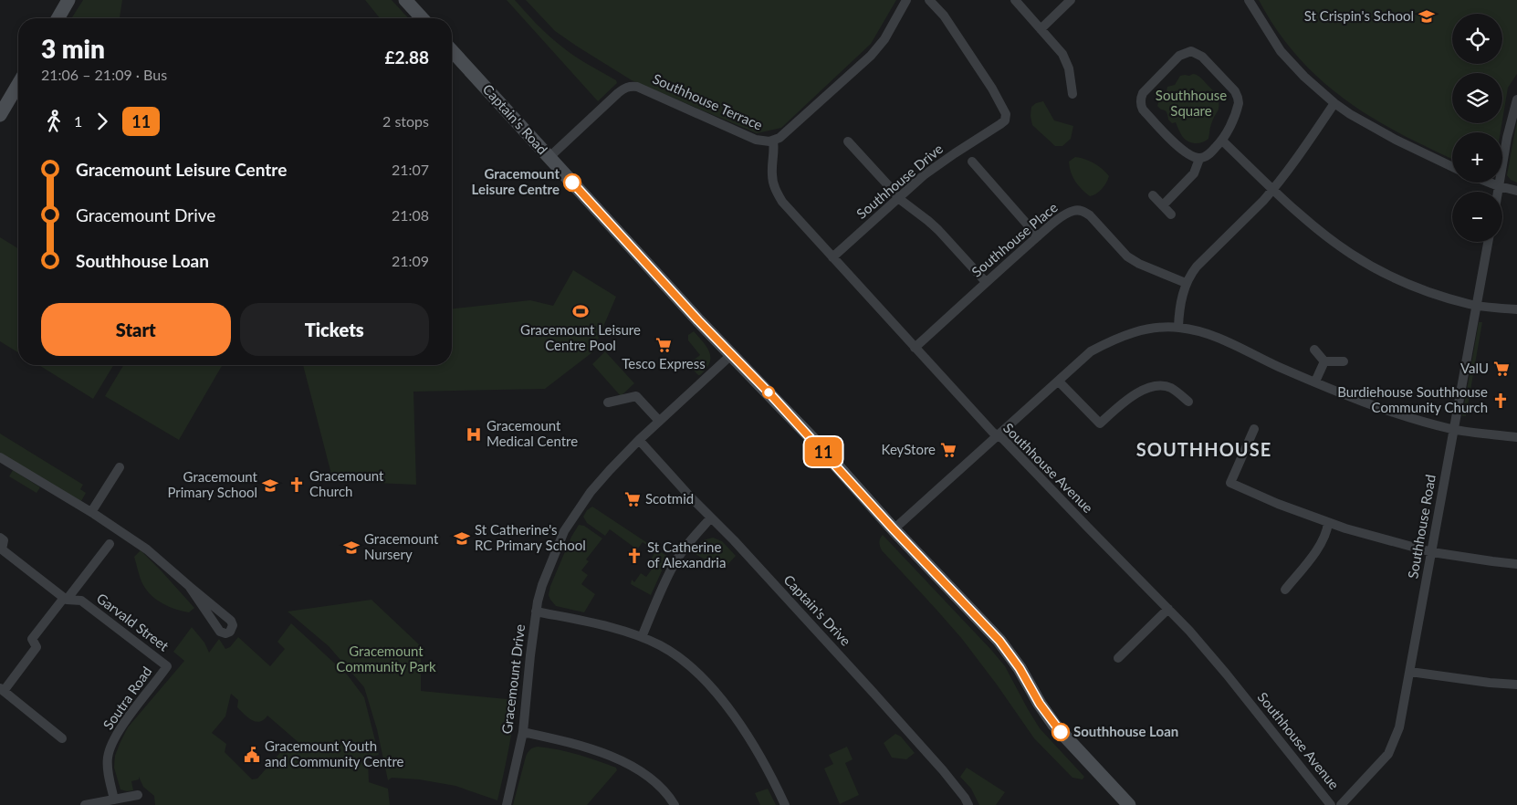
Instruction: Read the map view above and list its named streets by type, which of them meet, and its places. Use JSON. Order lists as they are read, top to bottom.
{
  "streets": {
    "main road": ["Captain's Road"],
    "street": [
      "Southhouse Terrace",
      "Southhouse Drive",
      "Southhouse Place",
      "Southhouse Avenue",
      "Southhouse Road",
      "Captain's Drive",
      "Garvald Street",
      "Gracemount Drive",
      "Soutra Road"
    ]
  },
  "crossings": [
    ["Southhouse Terrace", "Captain's Road"],
    ["Southhouse Terrace", "Southhouse Avenue"],
    ["Captain's Road", "Gracemount Drive"],
    ["Southhouse Drive", "Southhouse Avenue"],
    ["Southhouse Place", "Southhouse Avenue"],
    ["Captain's Drive", "Gracemount Drive"],
    ["Garvald Street", "Soutra Road"]
  ],
  "districts": ["SOUTHHOUSE"],
  "parks": ["Southhouse Square", "Gracemount Community Park"],
  "places": {
    "school or university": [
      "St Crispin's School",
      "Gracemount Primary School",
      "St Catherine's RC Primary School",
      "Gracemount Nursery"
    ],
    "other": ["Gracemount Leisure Centre", "Southhouse Loan"],
    "sports": ["Gracemount Leisure Centre Pool"],
    "supermarket": [
      "Tesco Express",
      "ValU",
      "KeyStore",
      "Scotmid"
    ],
    "church": ["Burdiehouse Southhouse Community Church", "Gracemount Church", "St Catherine of Alexandria"],
    "hospital": ["Gracemount Medical Centre"],
    "public building": ["Gracemount Youth and Community Centre"]
  },
  "lines": ["bus line 11"],
  "page": {
    "on_map": "11",
    "map_buttons": ["+", "−"],
    "heading": ["3 min", "21:06 – 21:09 · Bus", "£2.88"],
    "legs": ["1", "11", "2 stops"],
    "list": [
      {
        "name": "Gracemount Leisure Centre",
        "value": "21:07"
      },
      {
        "name": "Gracemount Drive",
        "value": "21:08"
      },
      {
        "name": "Southhouse Loan",
        "value": "21:09"
      }
    ],
    "buttons": ["Start", "Tickets"]
  }
}
